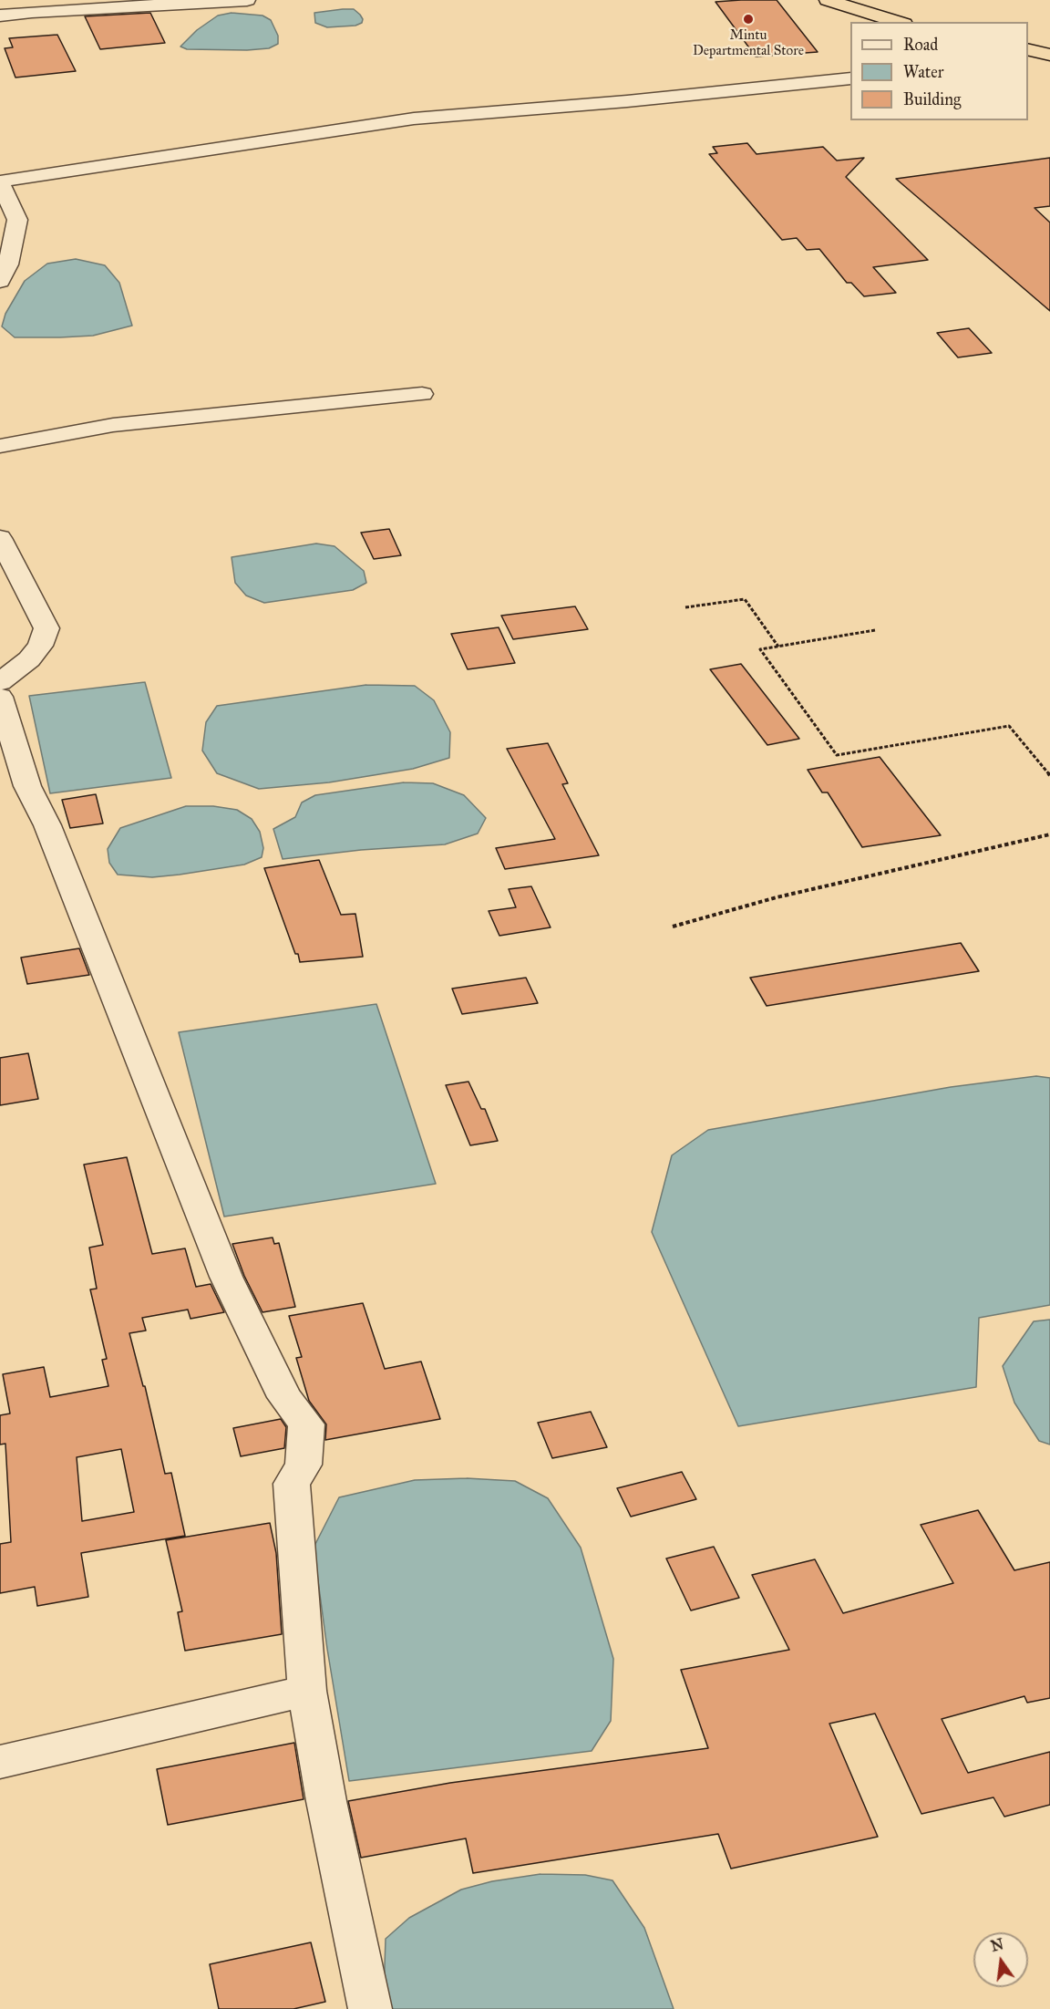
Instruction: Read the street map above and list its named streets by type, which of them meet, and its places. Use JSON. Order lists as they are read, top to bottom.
{
  "places": ["Mintu Departmental Store"],
  "legend": ["Road", "Water", "Building"],
  "north": "top"
}
